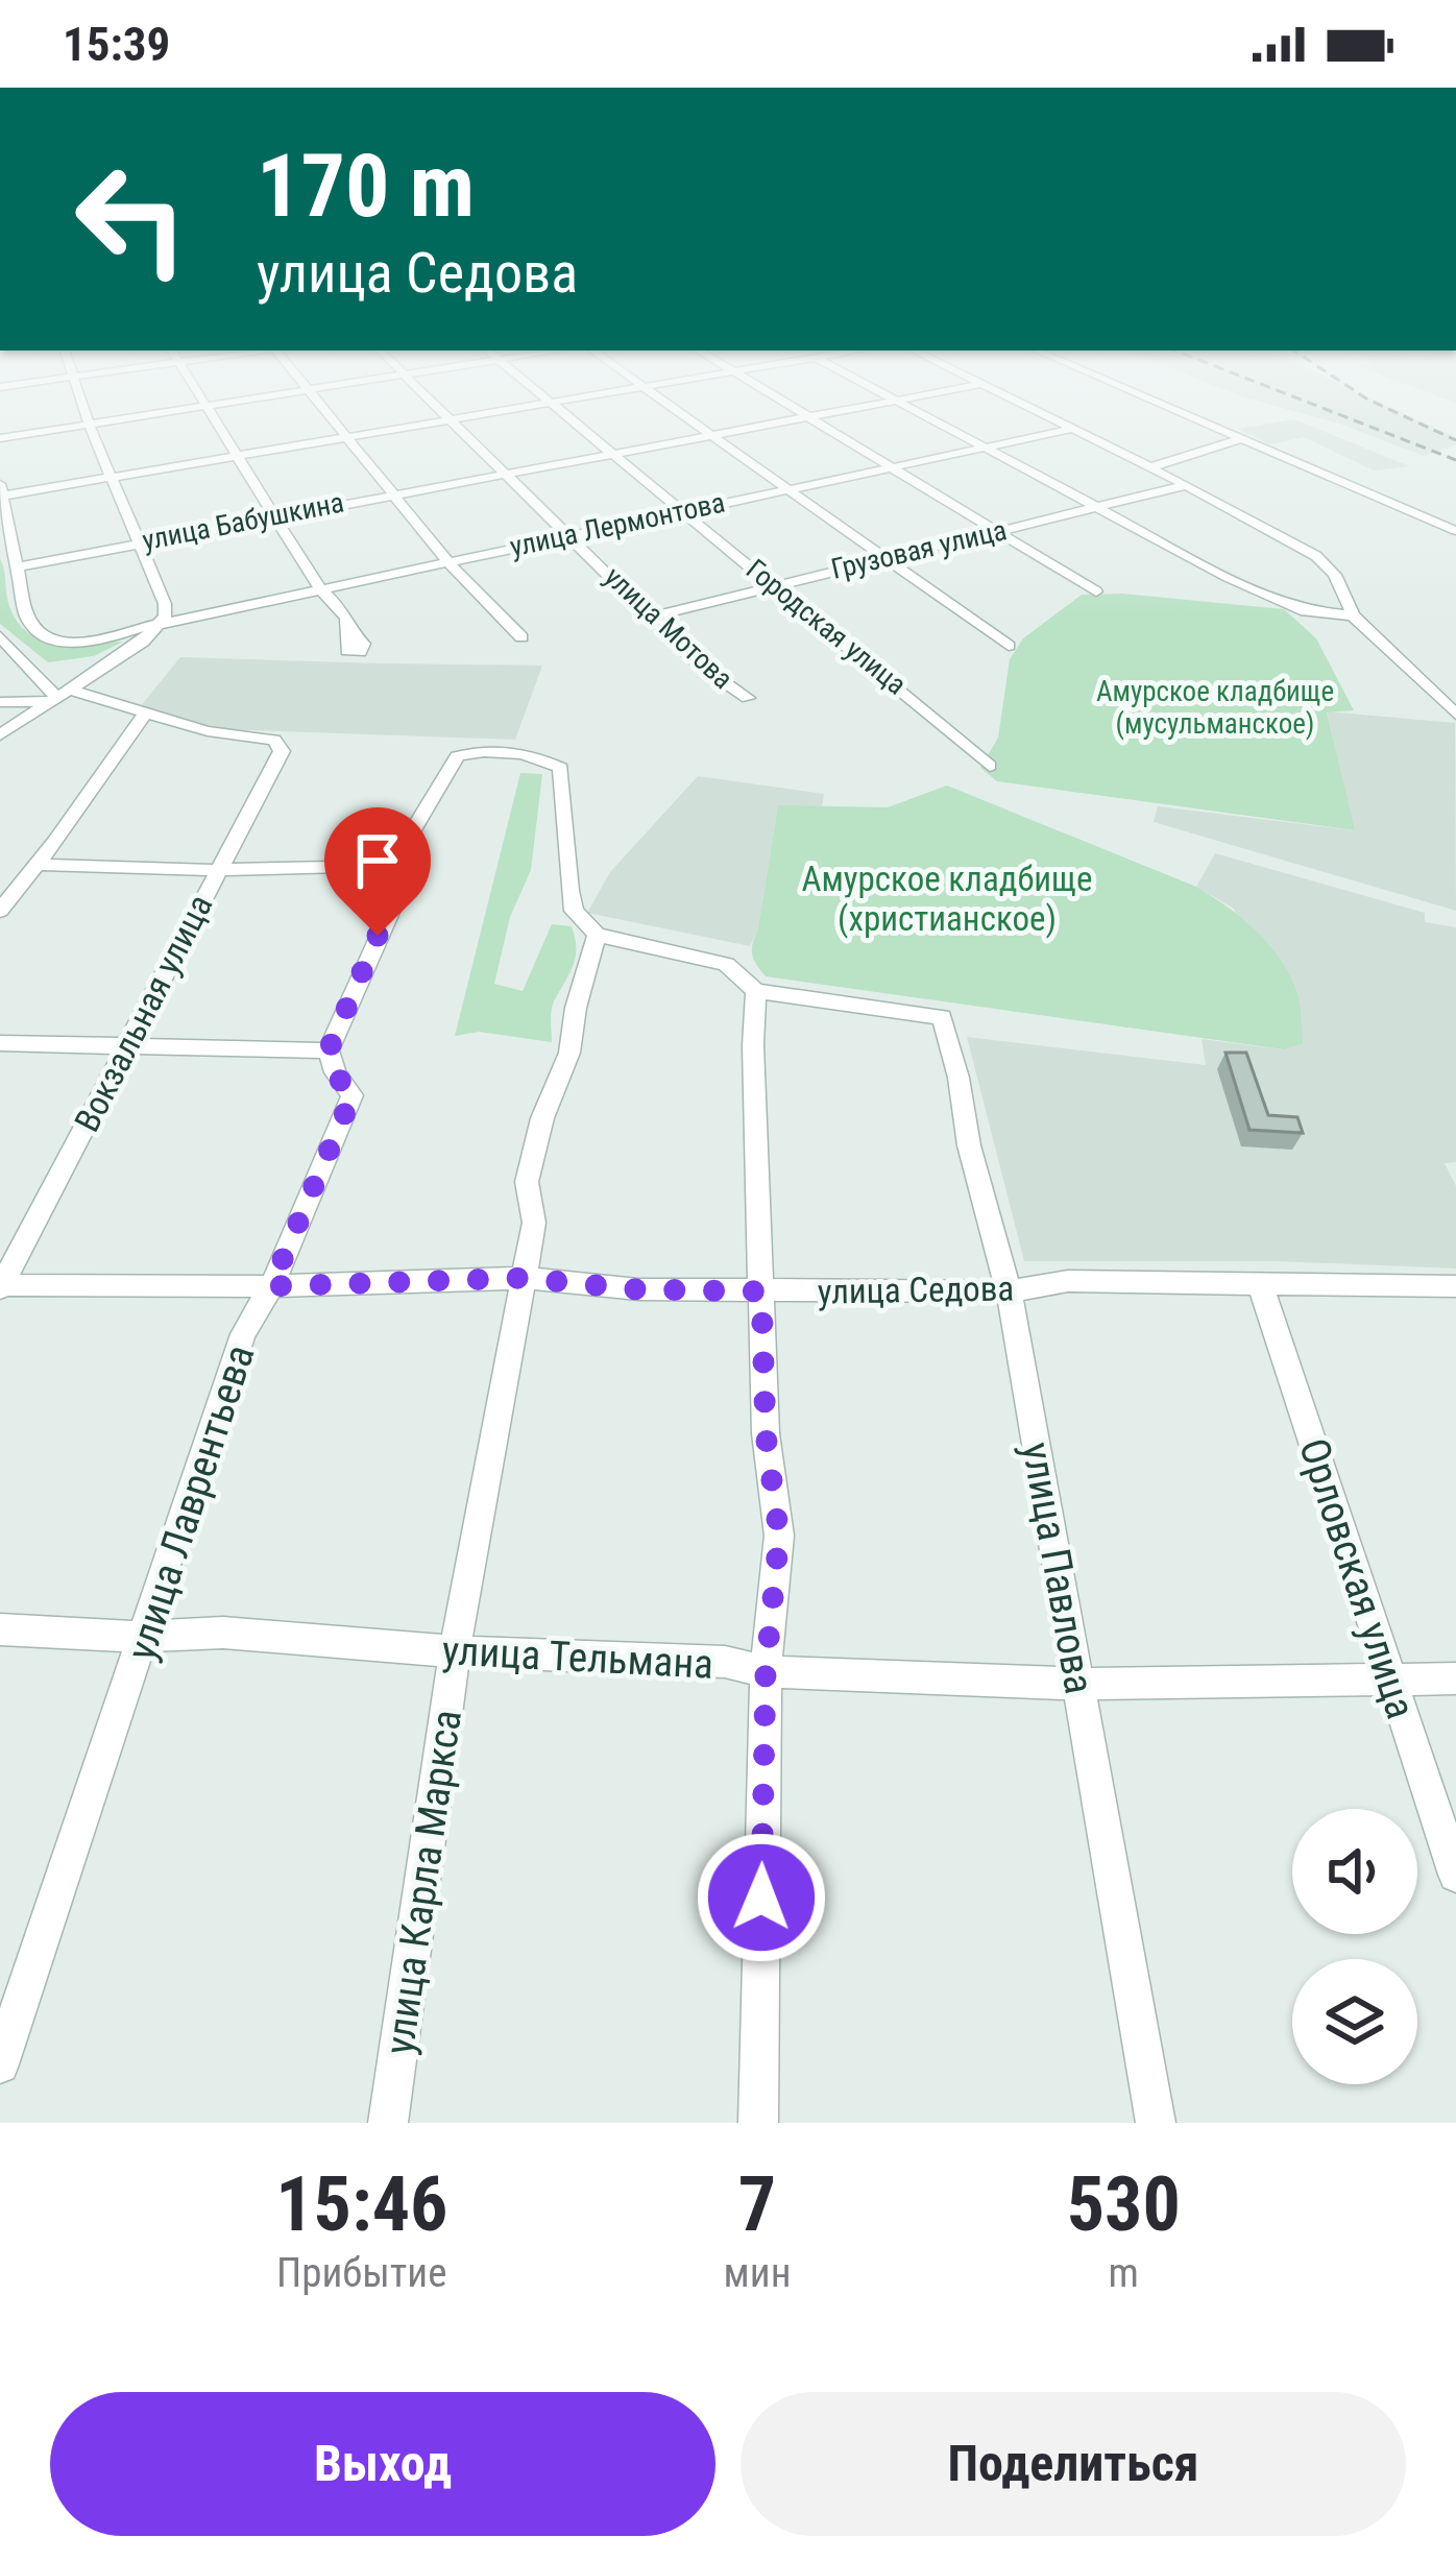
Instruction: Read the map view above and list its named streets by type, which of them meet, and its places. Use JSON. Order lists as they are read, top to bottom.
{
  "streets": {
    "street": [
      "улица Бабушкина",
      "улица Лермонтова",
      "Грузовая улица",
      "Городская улица",
      "улица Мотова",
      "Вокзальная улица",
      "улица Седова",
      "улица Лаврентьева",
      "улица Павлова",
      "Орловская улица",
      "улица Тельмана",
      "улица Карла Маркса"
    ]
  },
  "crossings": [
    ["улица Бабушкина", "улица Лермонтова"],
    ["улица Бабушкина", "Городская улица"],
    ["улица Бабушкина", "улица Мотова"],
    ["улица Лермонтова", "Городская улица"],
    ["улица Лермонтова", "улица Мотова"],
    ["Грузовая улица", "Городская улица"],
    ["Грузовая улица", "улица Мотова"],
    ["Вокзальная улица", "улица Седова"],
    ["улица Седова", "улица Лаврентьева"],
    ["улица Седова", "улица Павлова"],
    ["улица Седова", "Орловская улица"],
    ["улица Седова", "улица Карла Маркса"],
    ["улица Лаврентьева", "улица Тельмана"],
    ["улица Павлова", "улица Тельмана"],
    ["Орловская улица", "улица Тельмана"],
    ["улица Тельмана", "улица Карла Маркса"]
  ],
  "parks": ["Амурское кладбище (мусульманское)", "Амурское кладбище (христианское)"],
  "page": {
    "status": "15:39",
    "turn": ["170 m", "улица Седова"],
    "eta": [
      "15:46",
      "Прибытие",
      "7",
      "мин",
      "530",
      "m"
    ],
    "buttons": ["Выход", "Поделиться"]
  }
}
